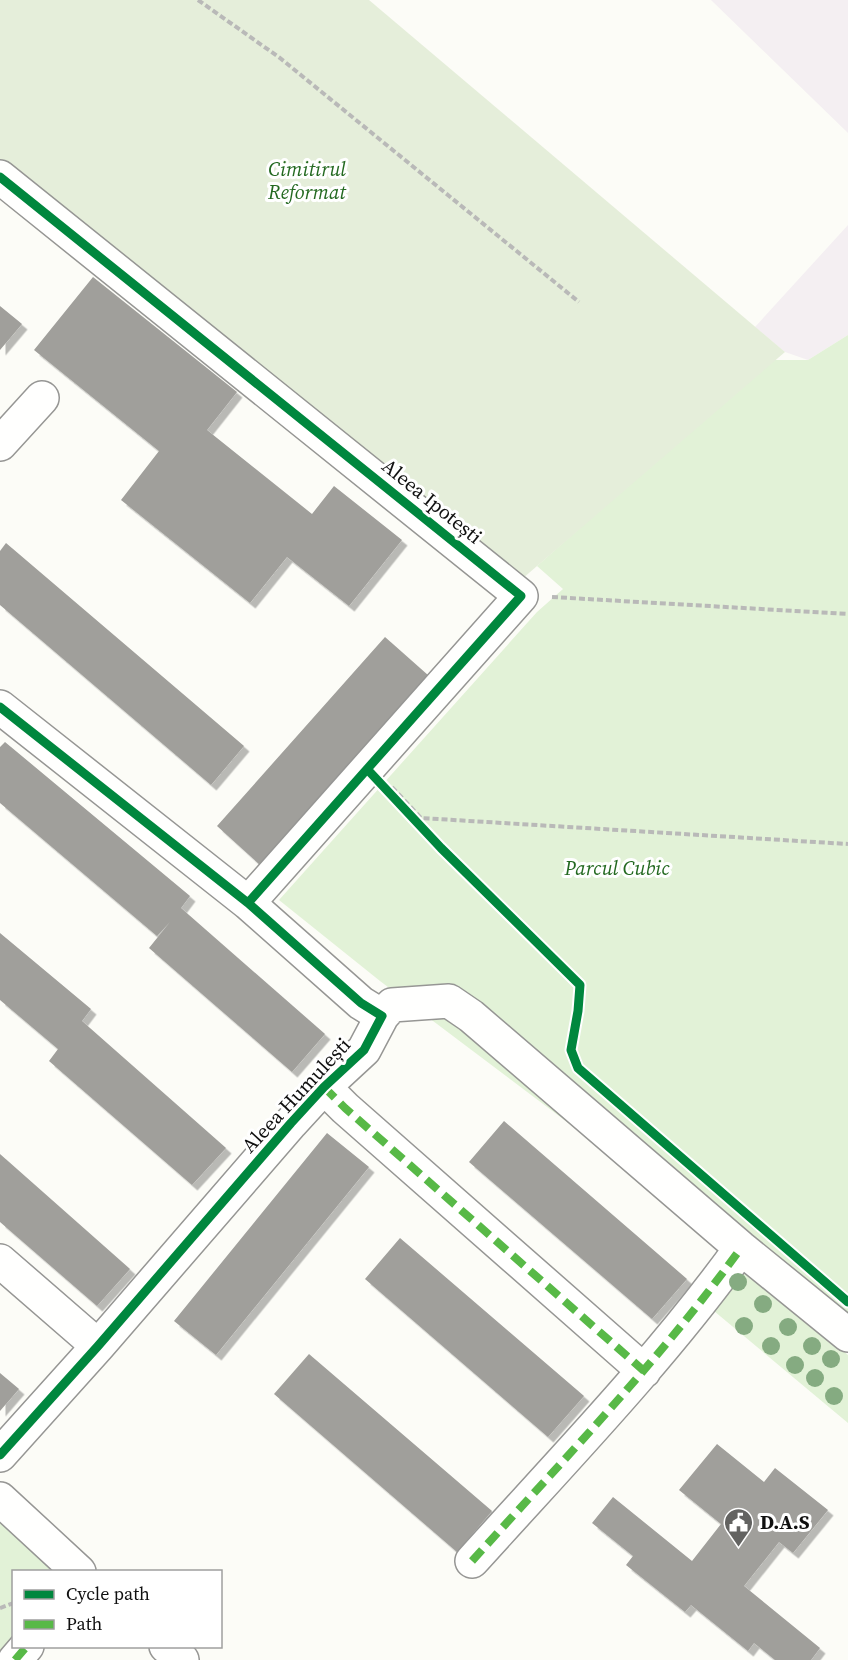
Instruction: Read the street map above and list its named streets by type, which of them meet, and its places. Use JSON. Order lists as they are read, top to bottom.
{
  "streets": {
    "street": ["Aleea Ipotești", "Aleea Humulești"]
  },
  "parks": ["Cimitirul Reformat", "Parcul Cubic"],
  "places": {
    "public building": ["D.A.S"]
  },
  "legend": ["Cycle path", "Path"]
}
